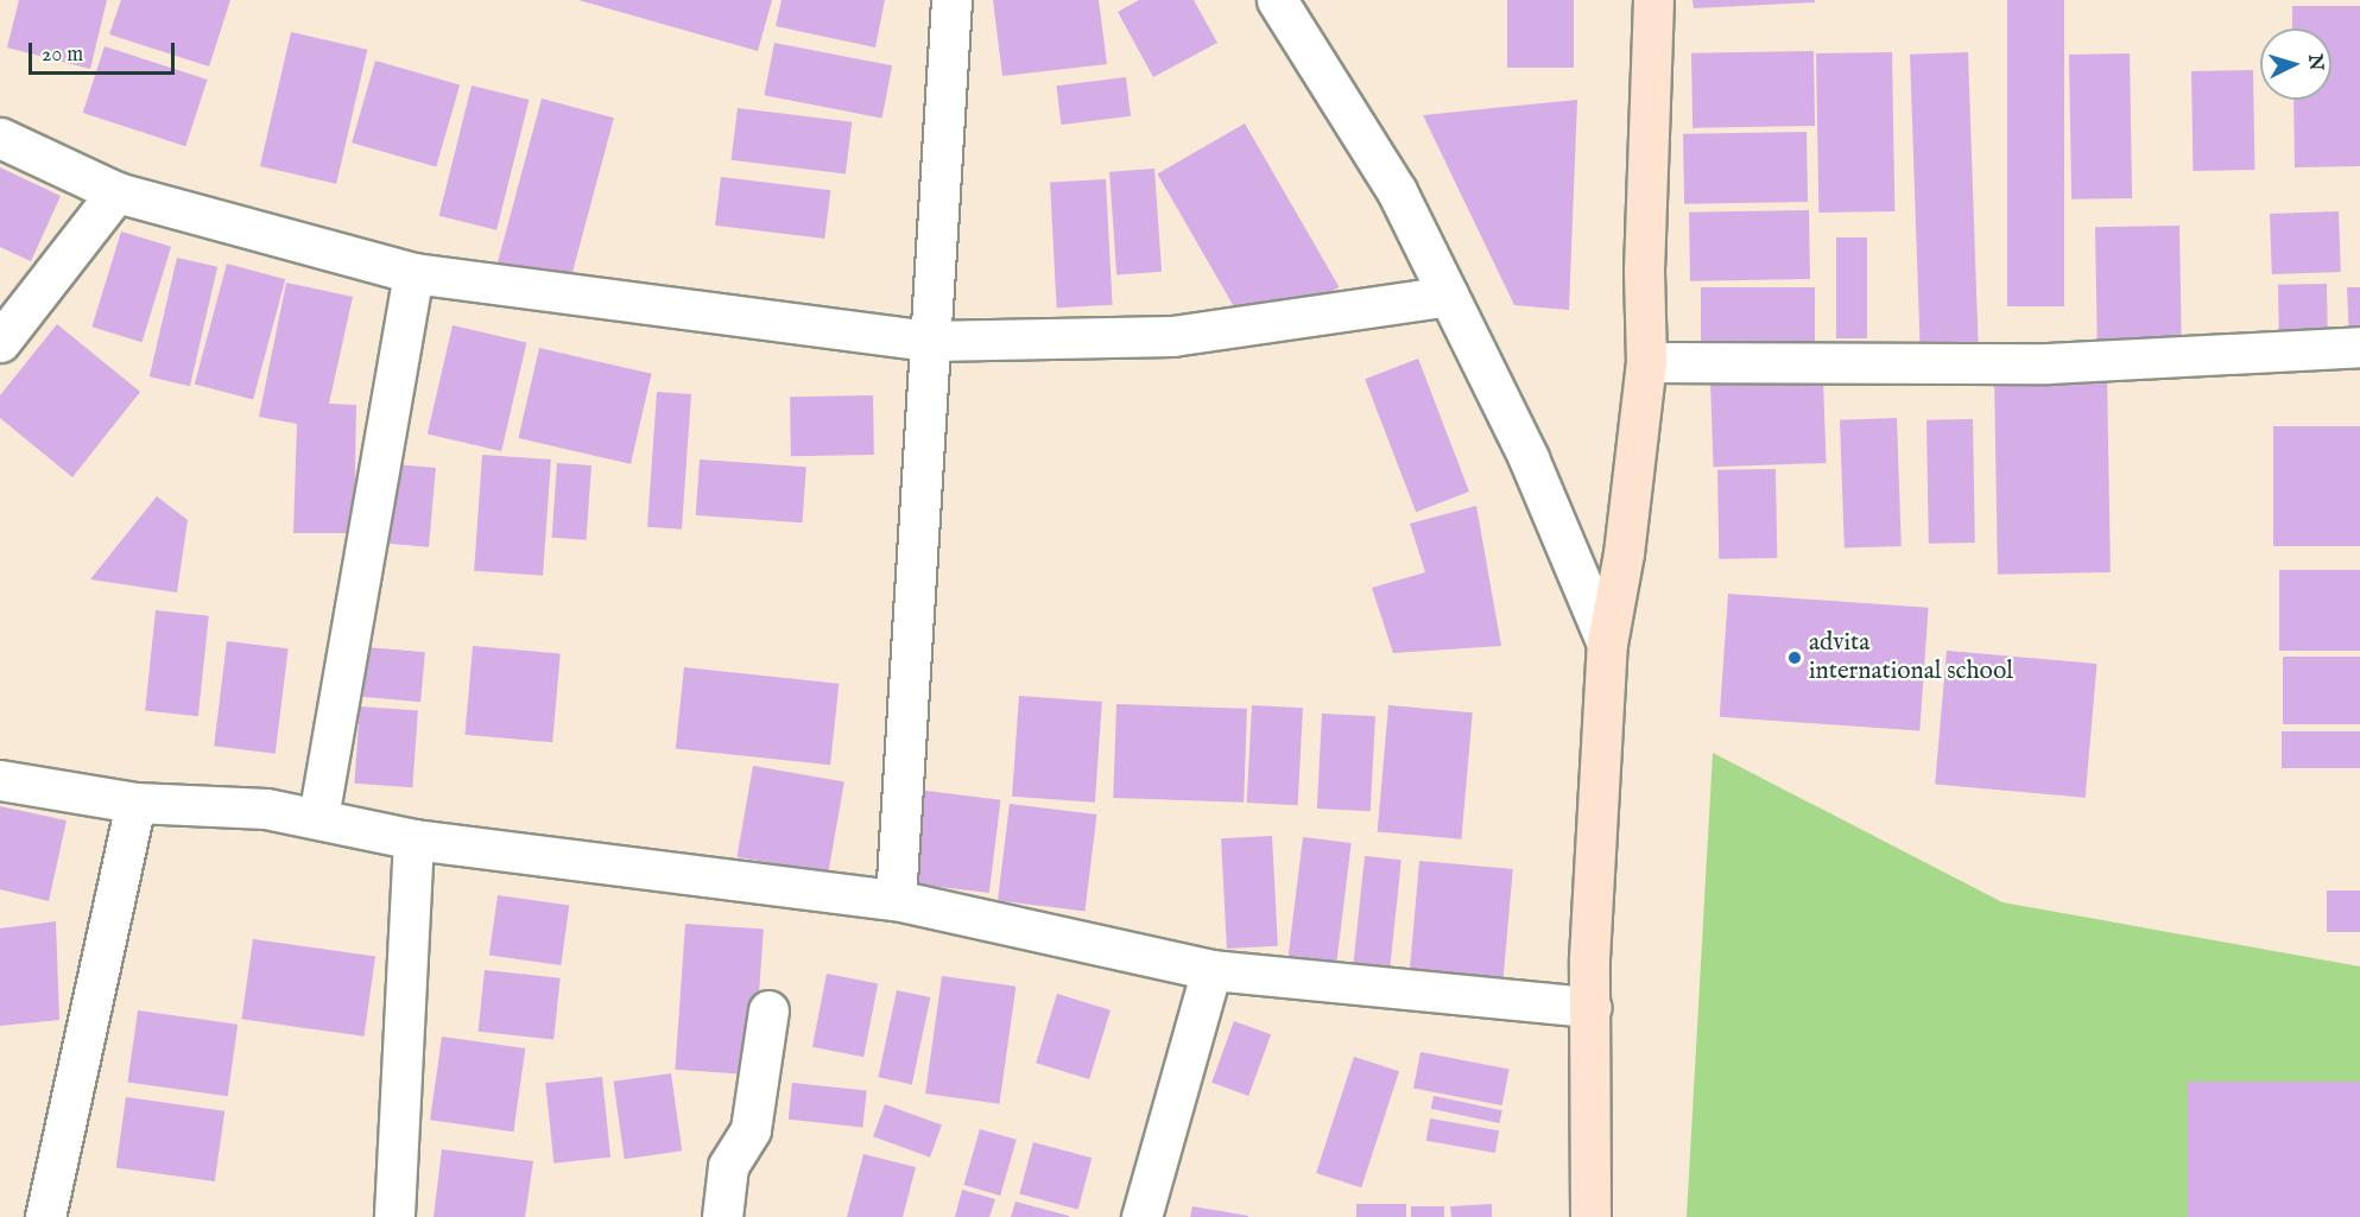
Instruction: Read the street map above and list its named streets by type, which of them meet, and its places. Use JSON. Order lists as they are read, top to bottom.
{
  "places": ["advita international school"],
  "scale_bar": "20 m",
  "north": "right"
}
